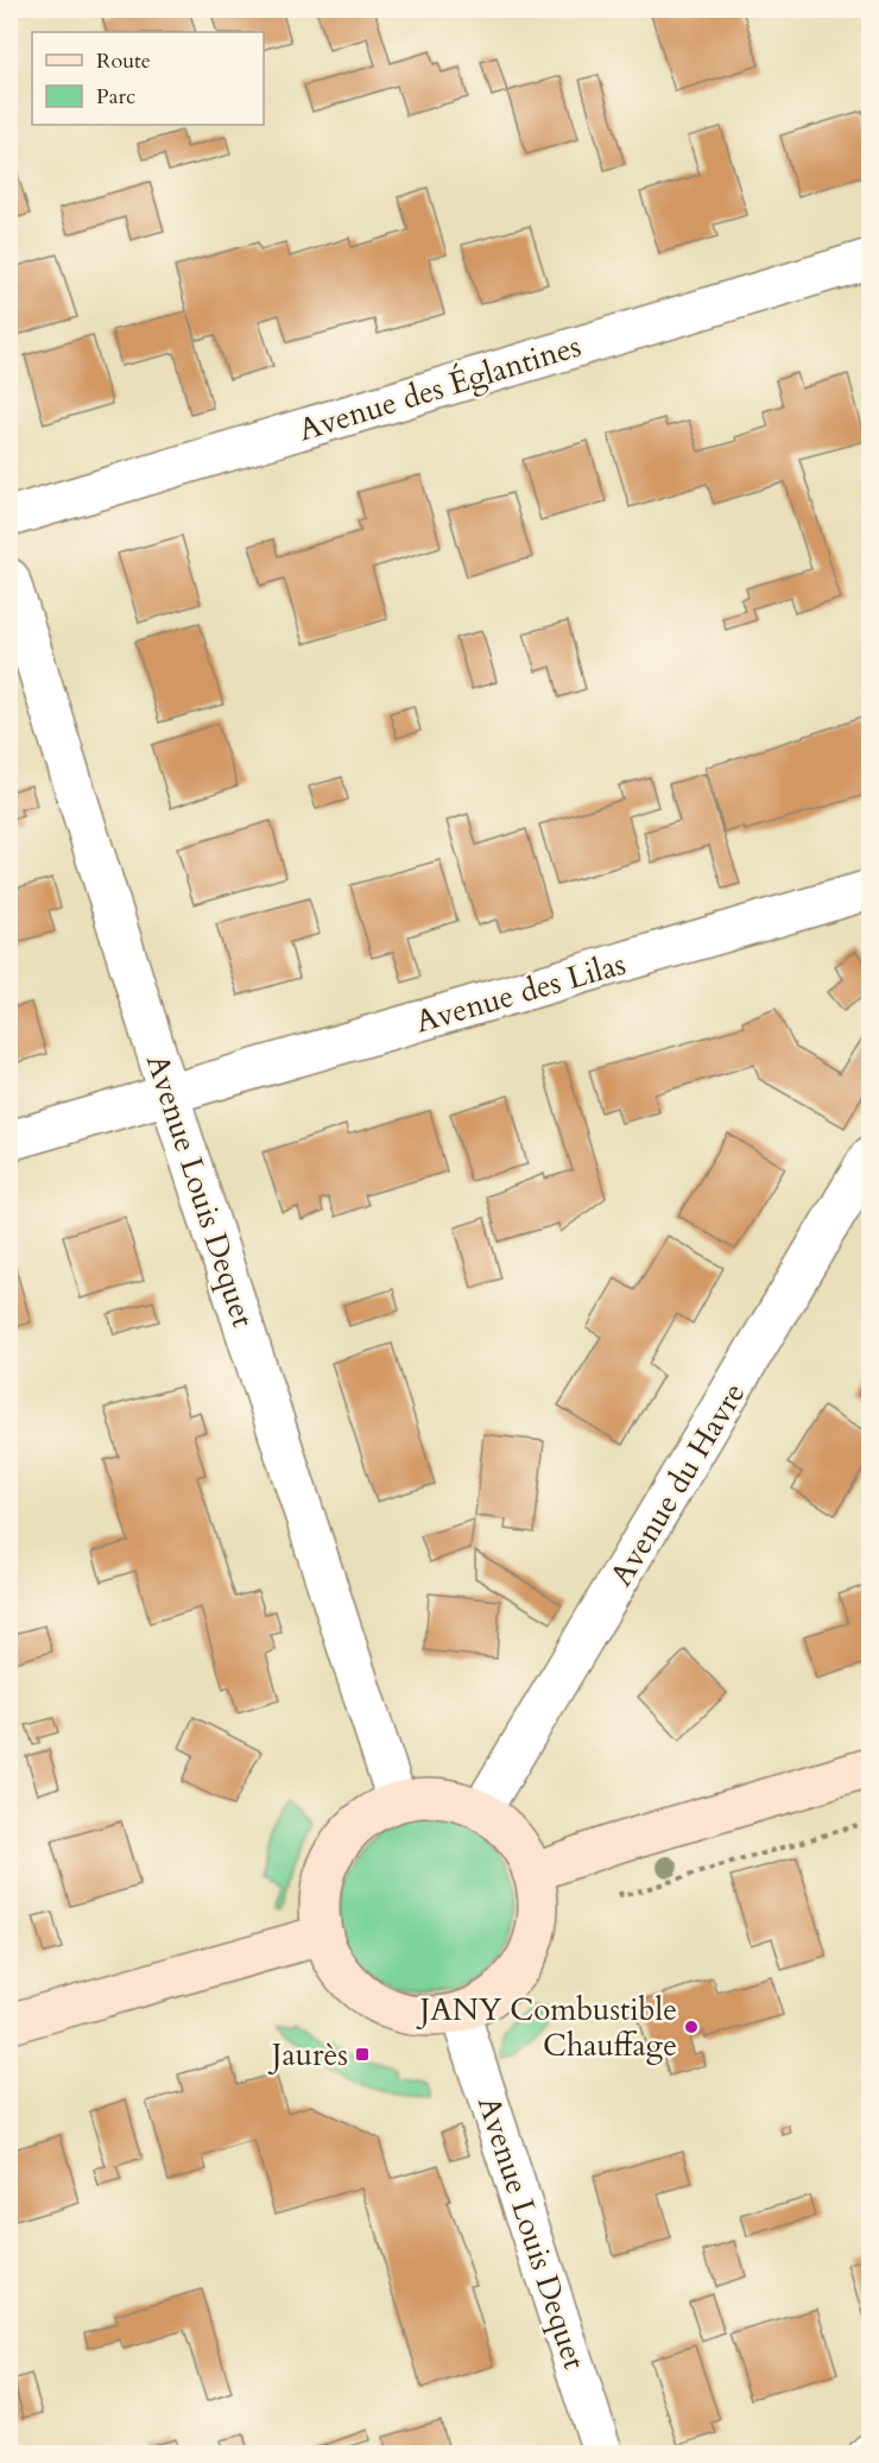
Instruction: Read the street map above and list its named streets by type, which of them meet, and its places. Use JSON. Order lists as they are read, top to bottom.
{
  "streets": {
    "street": [
      "Avenue des Églantines",
      "Avenue des Lilas",
      "Avenue Louis Dequet",
      "Avenue du Havre"
    ]
  },
  "crossings": [
    ["Avenue des Lilas", "Avenue Louis Dequet"],
    ["Avenue Louis Dequet", "Avenue du Havre"]
  ],
  "places": {
    "other": ["JANY Combustible Chauffage"],
    "transit": ["Jaurès"]
  },
  "legend": ["Route", "Parc"]
}
